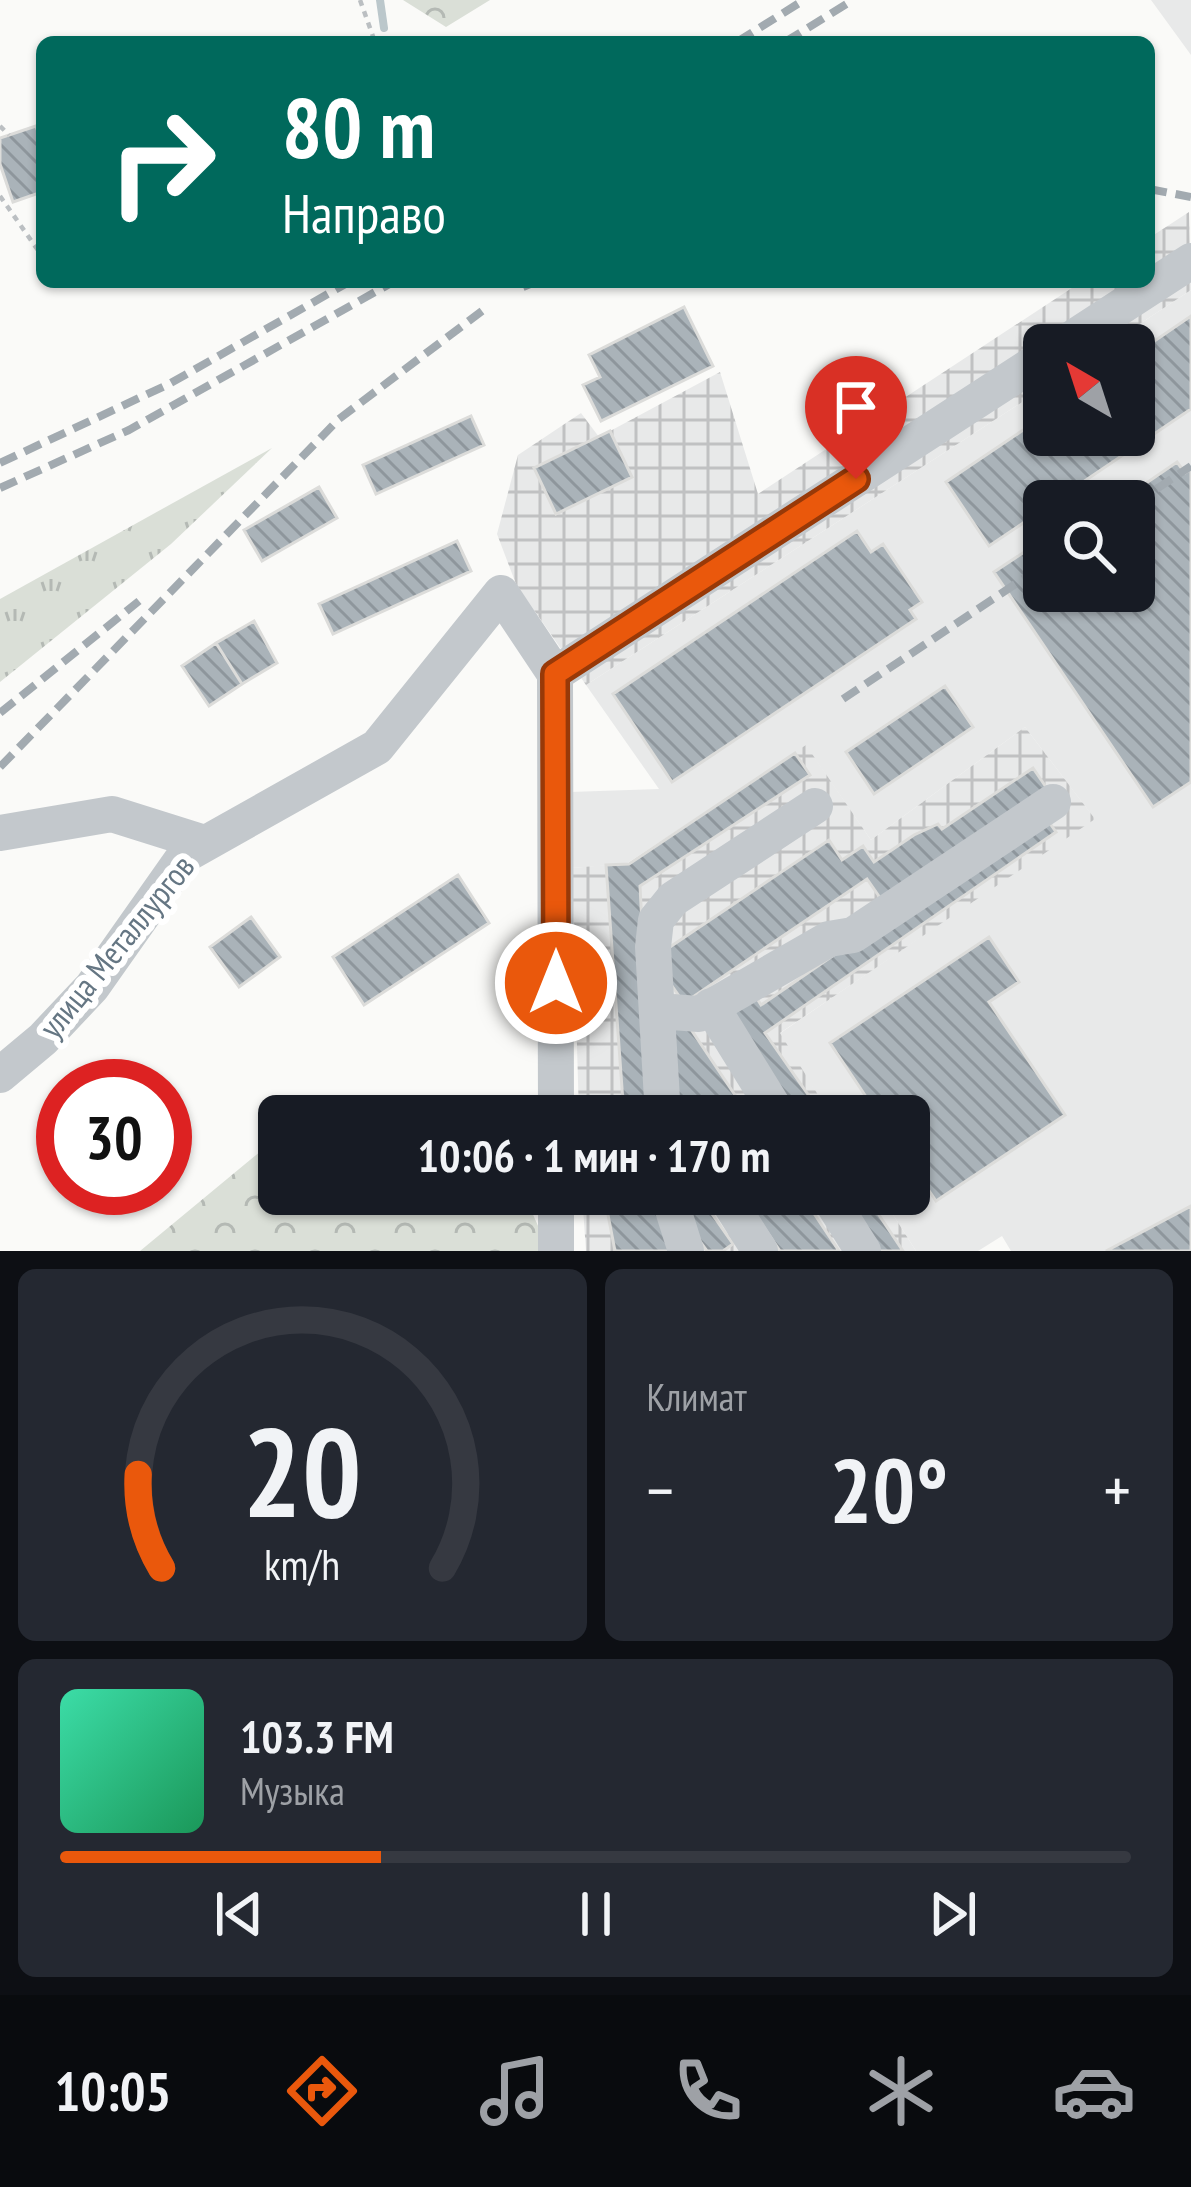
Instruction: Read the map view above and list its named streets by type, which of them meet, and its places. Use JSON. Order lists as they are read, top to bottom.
{
  "streets": {
    "street": ["улица Металлургов"]
  },
  "north": "top left",
  "page": {
    "turn": ["80 m", "Направо"],
    "limit": "30",
    "trip": "10:06 · 1 мин · 170 m",
    "tile": "Климат",
    "heat": ["−", "20°", "+"],
    "song": ["103.3 FM", "Музыка"],
    "tabs": "10:05",
    "gauge": ["20", "km/h"]
  }
}
